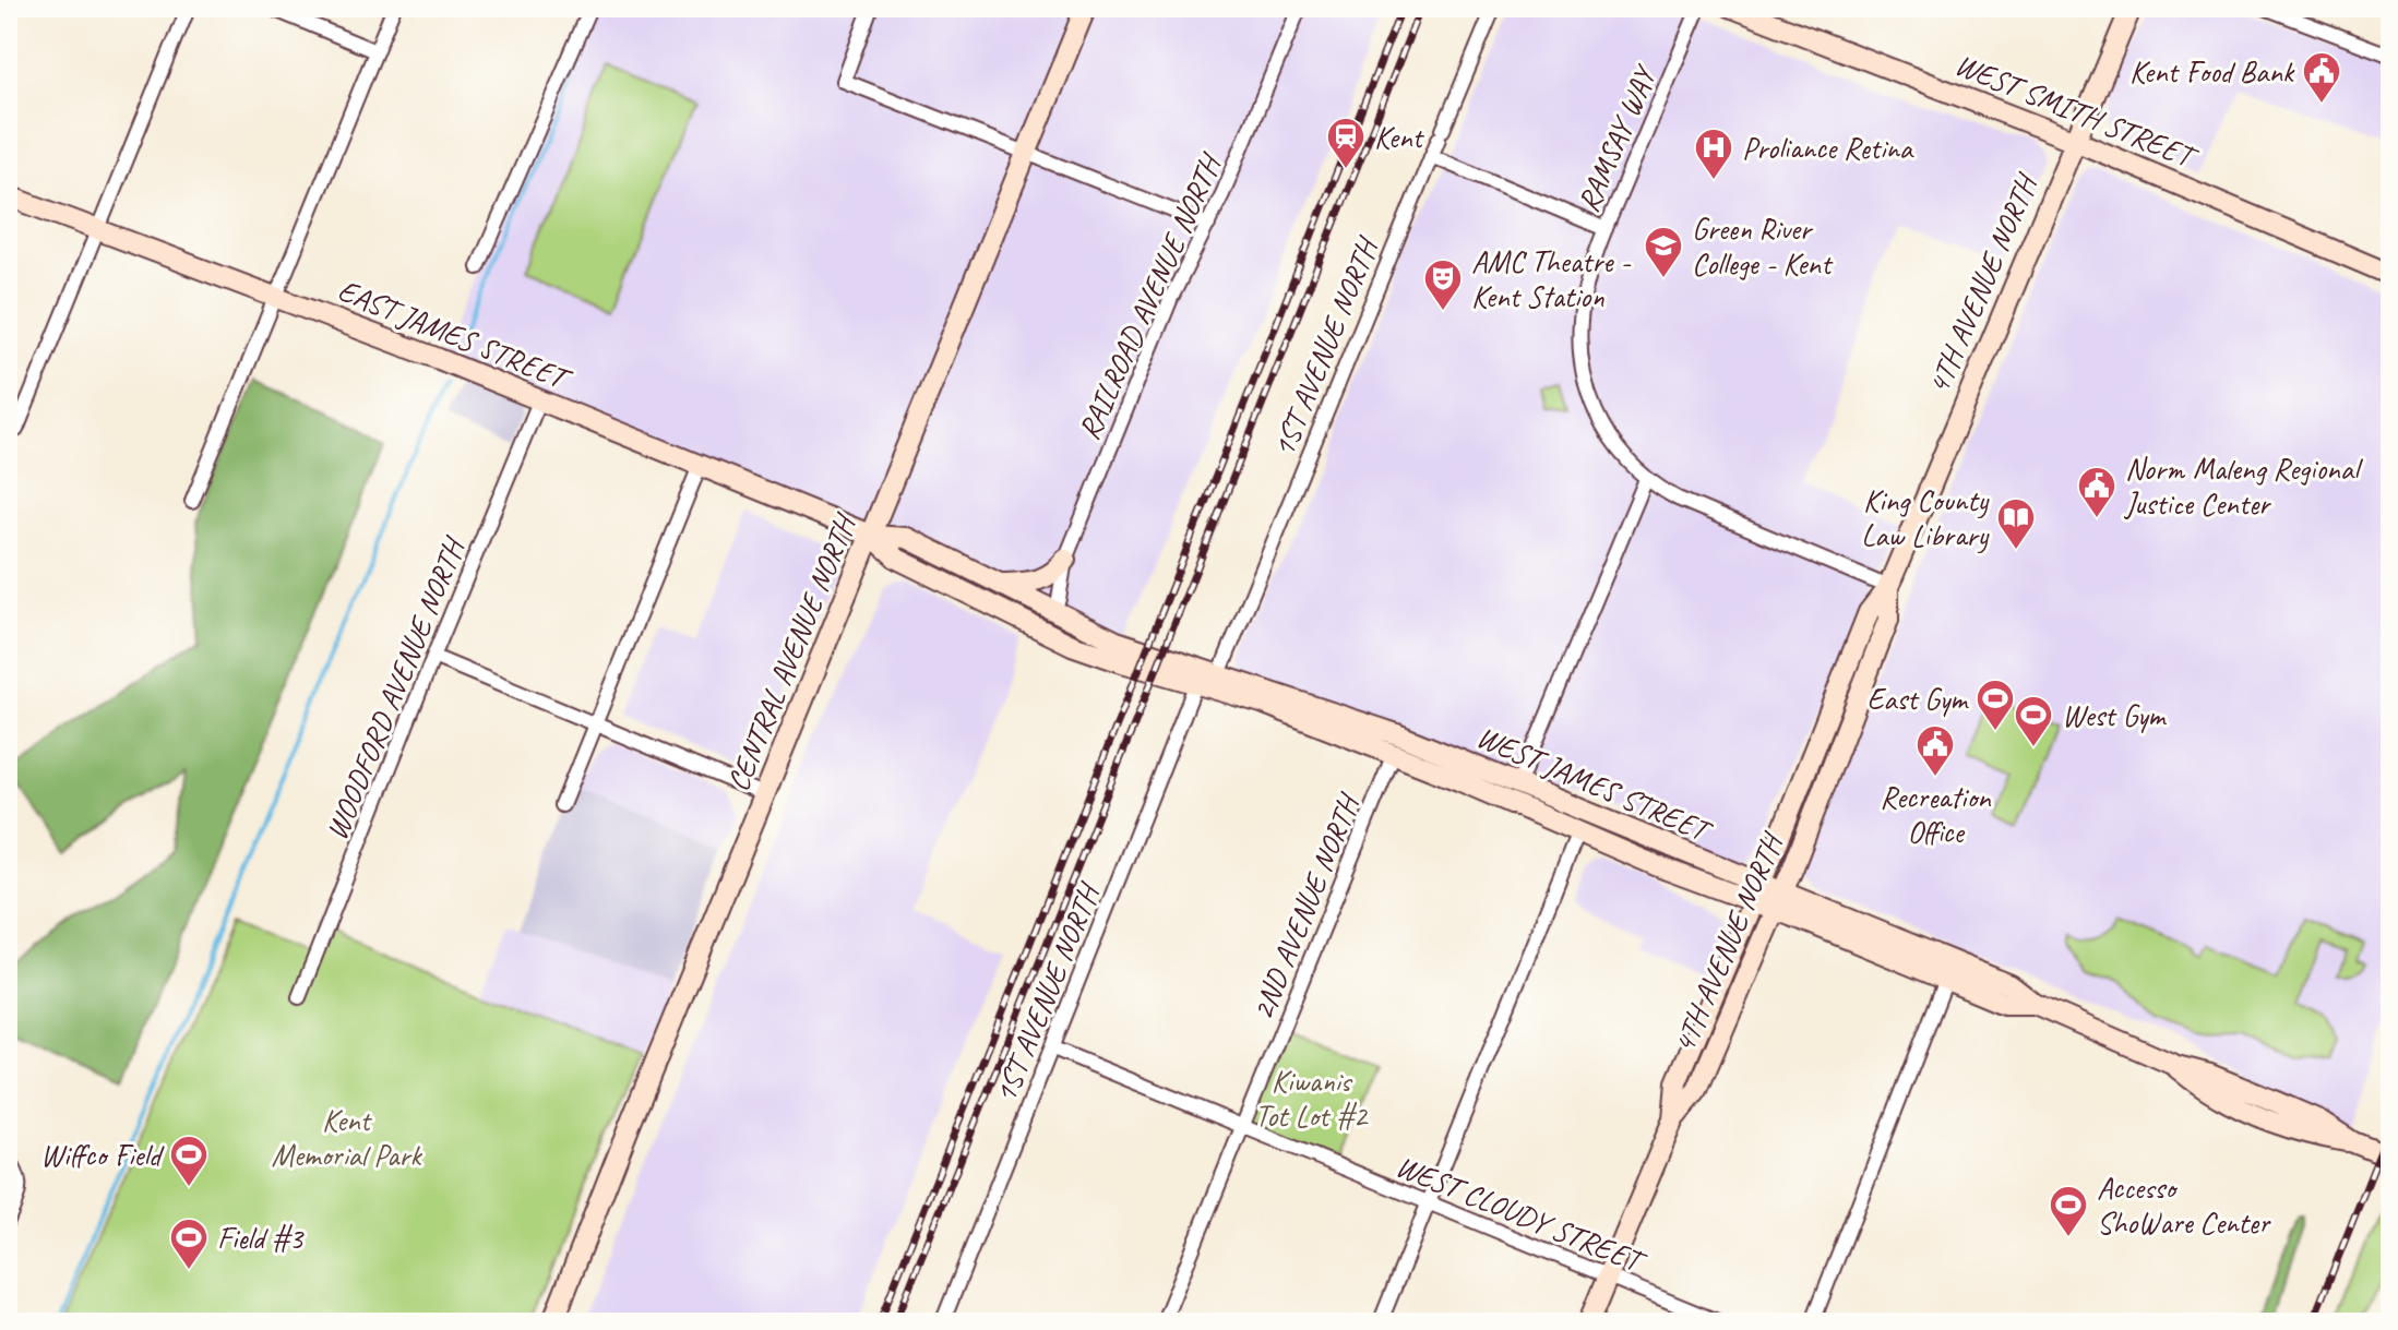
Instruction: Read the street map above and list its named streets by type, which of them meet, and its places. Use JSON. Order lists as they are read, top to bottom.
{
  "streets": {
    "main road": [
      "WEST SMITH STREET",
      "4TH AVENUE NORTH",
      "EAST JAMES STREET",
      "CENTRAL AVENUE NORTH",
      "WEST JAMES STREET"
    ],
    "street": [
      "RAMSAY WAY",
      "RAILROAD AVENUE NORTH",
      "1ST AVENUE NORTH",
      "WOODFORD AVENUE NORTH",
      "2ND AVENUE NORTH",
      "WEST CLOUDY STREET"
    ]
  },
  "crossings": [
    ["WEST SMITH STREET", "4TH AVENUE NORTH"],
    ["RAMSAY WAY", "4TH AVENUE NORTH"],
    ["4TH AVENUE NORTH", "WEST JAMES STREET"],
    ["4TH AVENUE NORTH", "WEST CLOUDY STREET"],
    ["RAILROAD AVENUE NORTH", "EAST JAMES STREET"],
    ["EAST JAMES STREET", "1ST AVENUE NORTH"],
    ["EAST JAMES STREET", "CENTRAL AVENUE NORTH"],
    ["EAST JAMES STREET", "WOODFORD AVENUE NORTH"],
    ["EAST JAMES STREET", "WEST JAMES STREET"],
    ["1ST AVENUE NORTH", "WEST JAMES STREET"],
    ["1ST AVENUE NORTH", "WEST CLOUDY STREET"],
    ["WEST JAMES STREET", "2ND AVENUE NORTH"],
    ["2ND AVENUE NORTH", "WEST CLOUDY STREET"]
  ],
  "parks": ["Kiwanis Tot Lot #2", "Kent Memorial Park"],
  "places": {
    "public building": ["Kent Food Bank", "Norm Maleng Regional Justice Center", "Recreation Office"],
    "station": ["Kent"],
    "hospital": ["Proliance Retina"],
    "school or university": ["Green River College - Kent"],
    "theatre": ["AMC Theatre - Kent Station"],
    "library": ["King County Law Library"],
    "sports": [
      "East Gym",
      "West Gym",
      "Wiffco Field",
      "Accesso ShoWare Center",
      "Field #3"
    ]
  }
}
